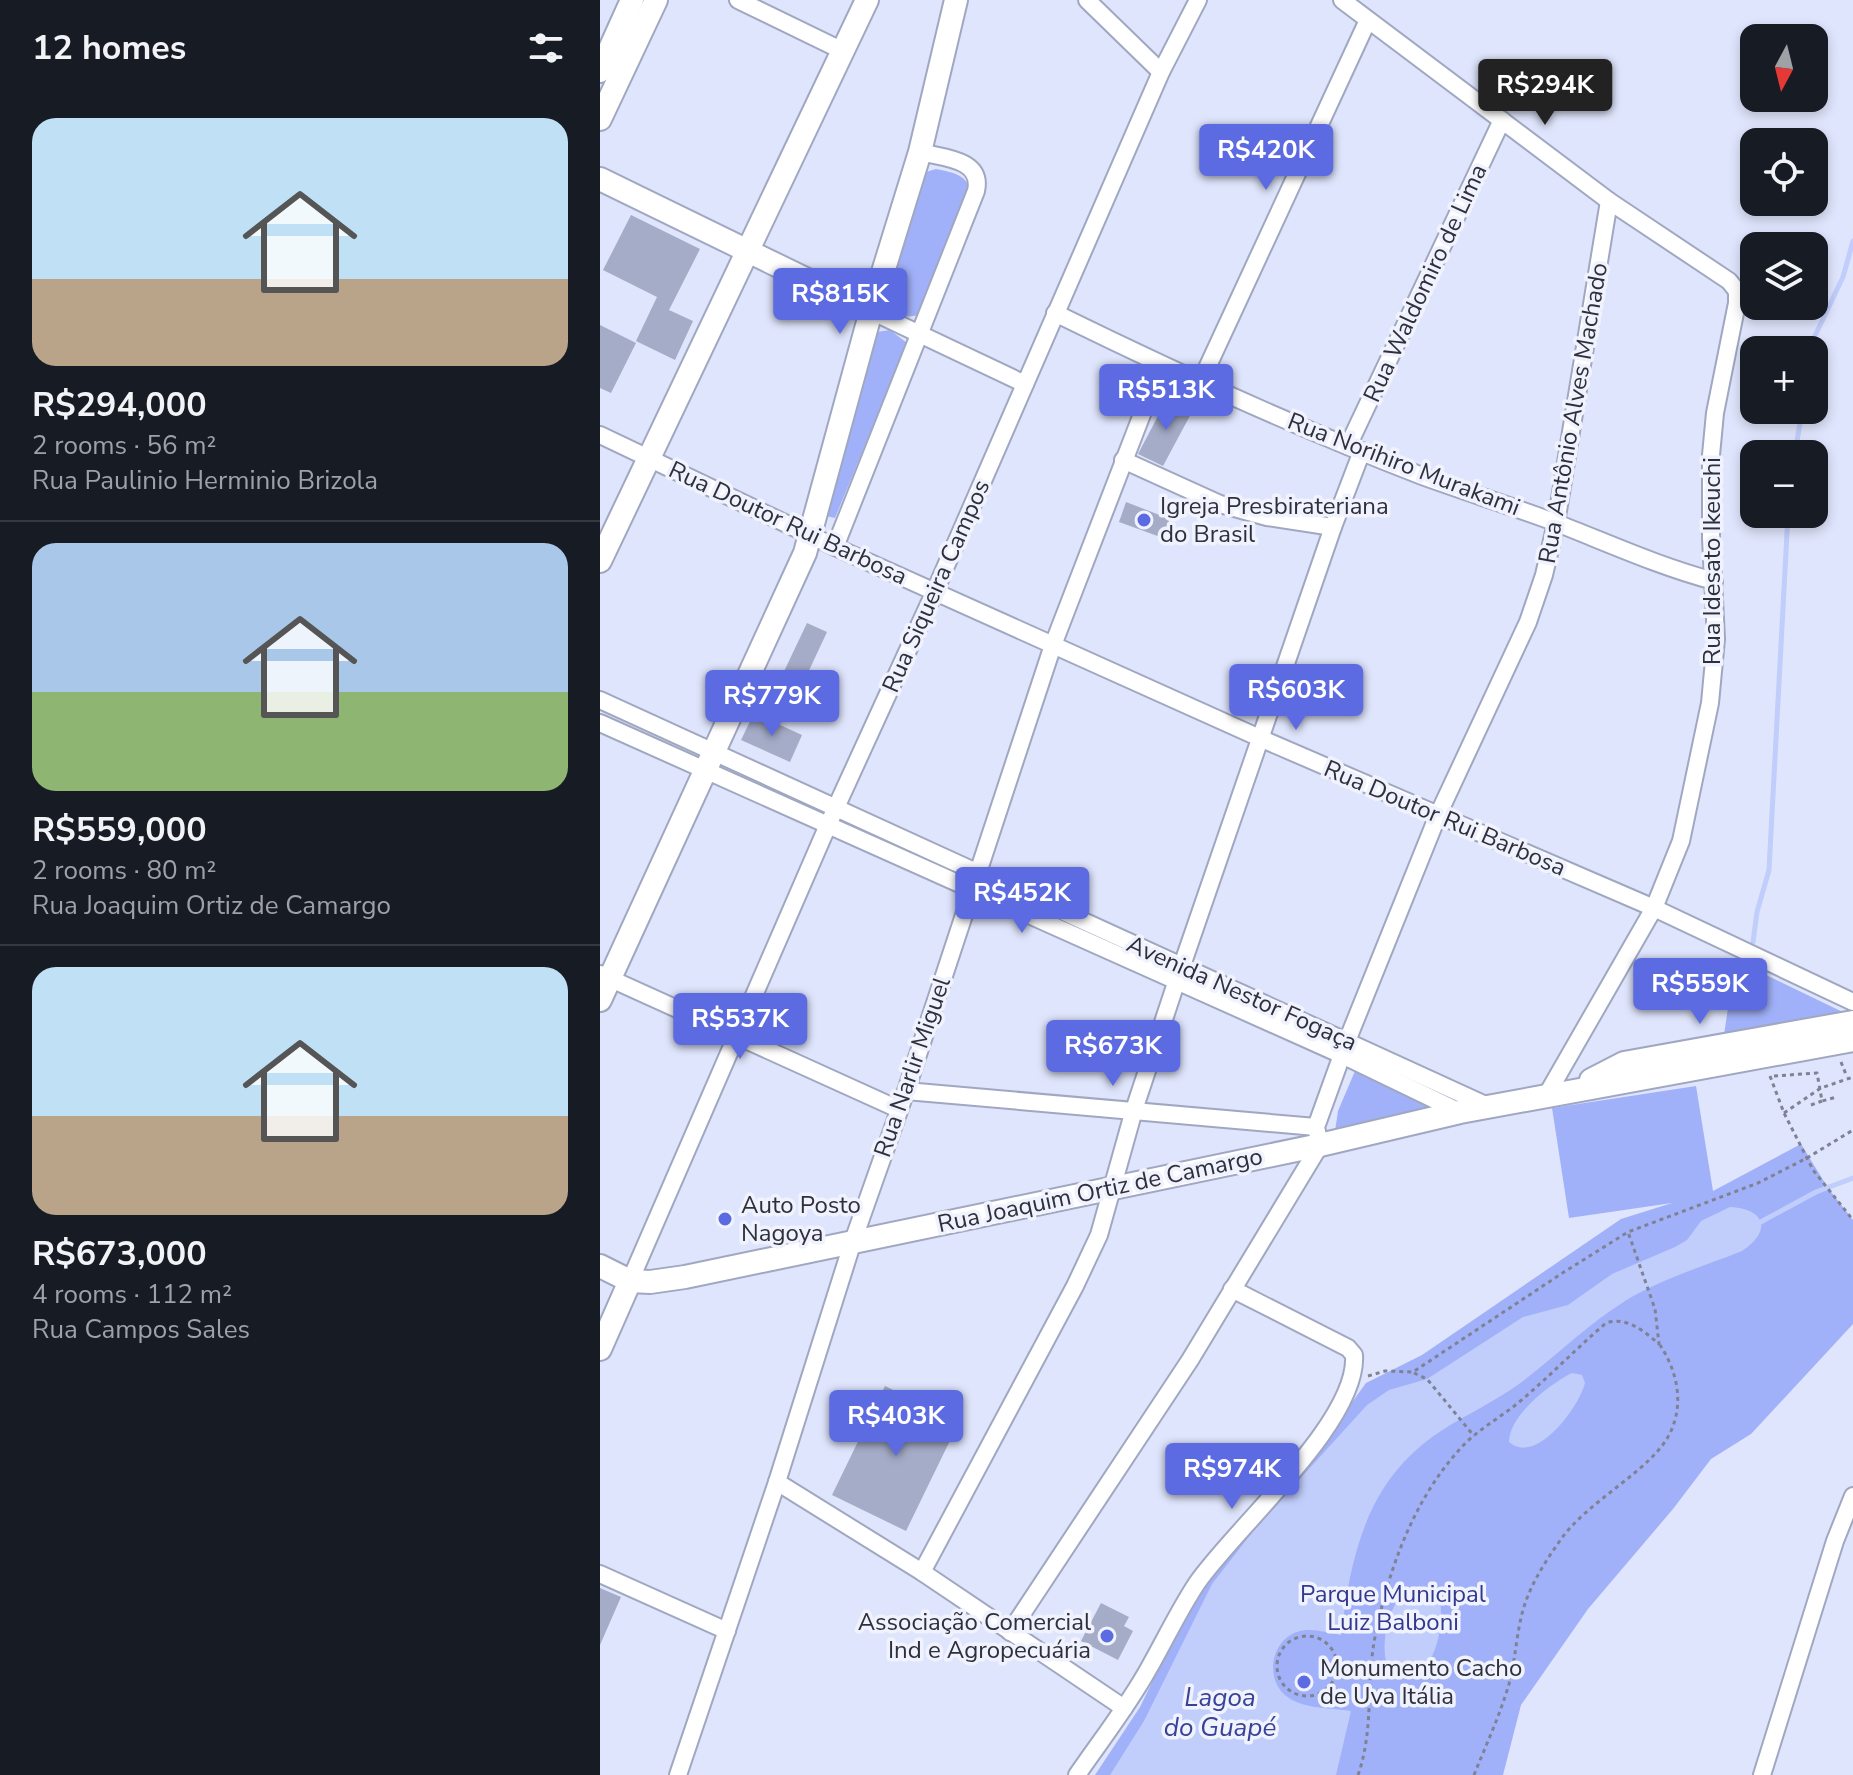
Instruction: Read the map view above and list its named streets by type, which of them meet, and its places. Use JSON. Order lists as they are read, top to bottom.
{
  "streets": {
    "main road": ["Rua Siqueira Campos", "Rua Joaquim Ortiz de Camargo"],
    "street": [
      "Rua Waldomiro de Lima",
      "Rua Antônio Alves Machado",
      "Rua Norihiro Murakami",
      "Rua Doutor Rui Barbosa",
      "Rua Idesato Ikeuchi",
      "Avenida Nestor Fogaça",
      "Rua Narlir Miguel"
    ]
  },
  "crossings": [
    ["Rua Waldomiro de Lima", "Rua Norihiro Murakami"],
    ["Rua Waldomiro de Lima", "Rua Doutor Rui Barbosa"],
    ["Rua Waldomiro de Lima", "Avenida Nestor Fogaça"],
    ["Rua Waldomiro de Lima", "Rua Joaquim Ortiz de Camargo"],
    ["Rua Antônio Alves Machado", "Rua Norihiro Murakami"],
    ["Rua Antônio Alves Machado", "Rua Doutor Rui Barbosa"],
    ["Rua Antônio Alves Machado", "Rua Idesato Ikeuchi"],
    ["Rua Antônio Alves Machado", "Avenida Nestor Fogaça"],
    ["Rua Antônio Alves Machado", "Rua Joaquim Ortiz de Camargo"],
    ["Rua Norihiro Murakami", "Rua Idesato Ikeuchi"],
    ["Rua Norihiro Murakami", "Rua Siqueira Campos"],
    ["Rua Norihiro Murakami", "Rua Narlir Miguel"],
    ["Rua Doutor Rui Barbosa", "Rua Idesato Ikeuchi"],
    ["Rua Doutor Rui Barbosa", "Rua Siqueira Campos"],
    ["Rua Doutor Rui Barbosa", "Rua Narlir Miguel"],
    ["Rua Idesato Ikeuchi", "Rua Joaquim Ortiz de Camargo"],
    ["Rua Siqueira Campos", "Avenida Nestor Fogaça"],
    ["Rua Siqueira Campos", "Rua Joaquim Ortiz de Camargo"],
    ["Avenida Nestor Fogaça", "Rua Narlir Miguel"],
    ["Avenida Nestor Fogaça", "Rua Joaquim Ortiz de Camargo"],
    ["Rua Narlir Miguel", "Rua Joaquim Ortiz de Camargo"]
  ],
  "water": ["Lagoa do Guapé"],
  "parks": ["Parque Municipal Luiz Balboni"],
  "places": [
    "Igreja Presbirateriana do Brasil",
    "Auto Posto Nagoya",
    "Associação Comercial Ind e Agropecuária",
    "Monumento Cacho de Uva Itália"
  ],
  "north": "bottom",
  "page": {
    "heading": "12 homes",
    "map_buttons": ["+", "−"],
    "price": [
      "R$294K",
      "R$420K",
      "R$815K",
      "R$513K",
      "R$603K",
      "R$779K",
      "R$452K",
      "R$559K",
      "R$537K",
      "R$673K",
      "R$403K",
      "R$974K"
    ],
    "list": [
      {
        "name": "R$294,000",
        "note": "2 rooms · 56 m² · Rua Paulinio Herminio Brizola"
      },
      {
        "name": "R$559,000",
        "note": "2 rooms · 80 m² · Rua Joaquim Ortiz de Camargo"
      },
      {
        "name": "R$673,000",
        "note": "4 rooms · 112 m² · Rua Campos Sales"
      }
    ]
  }
}
